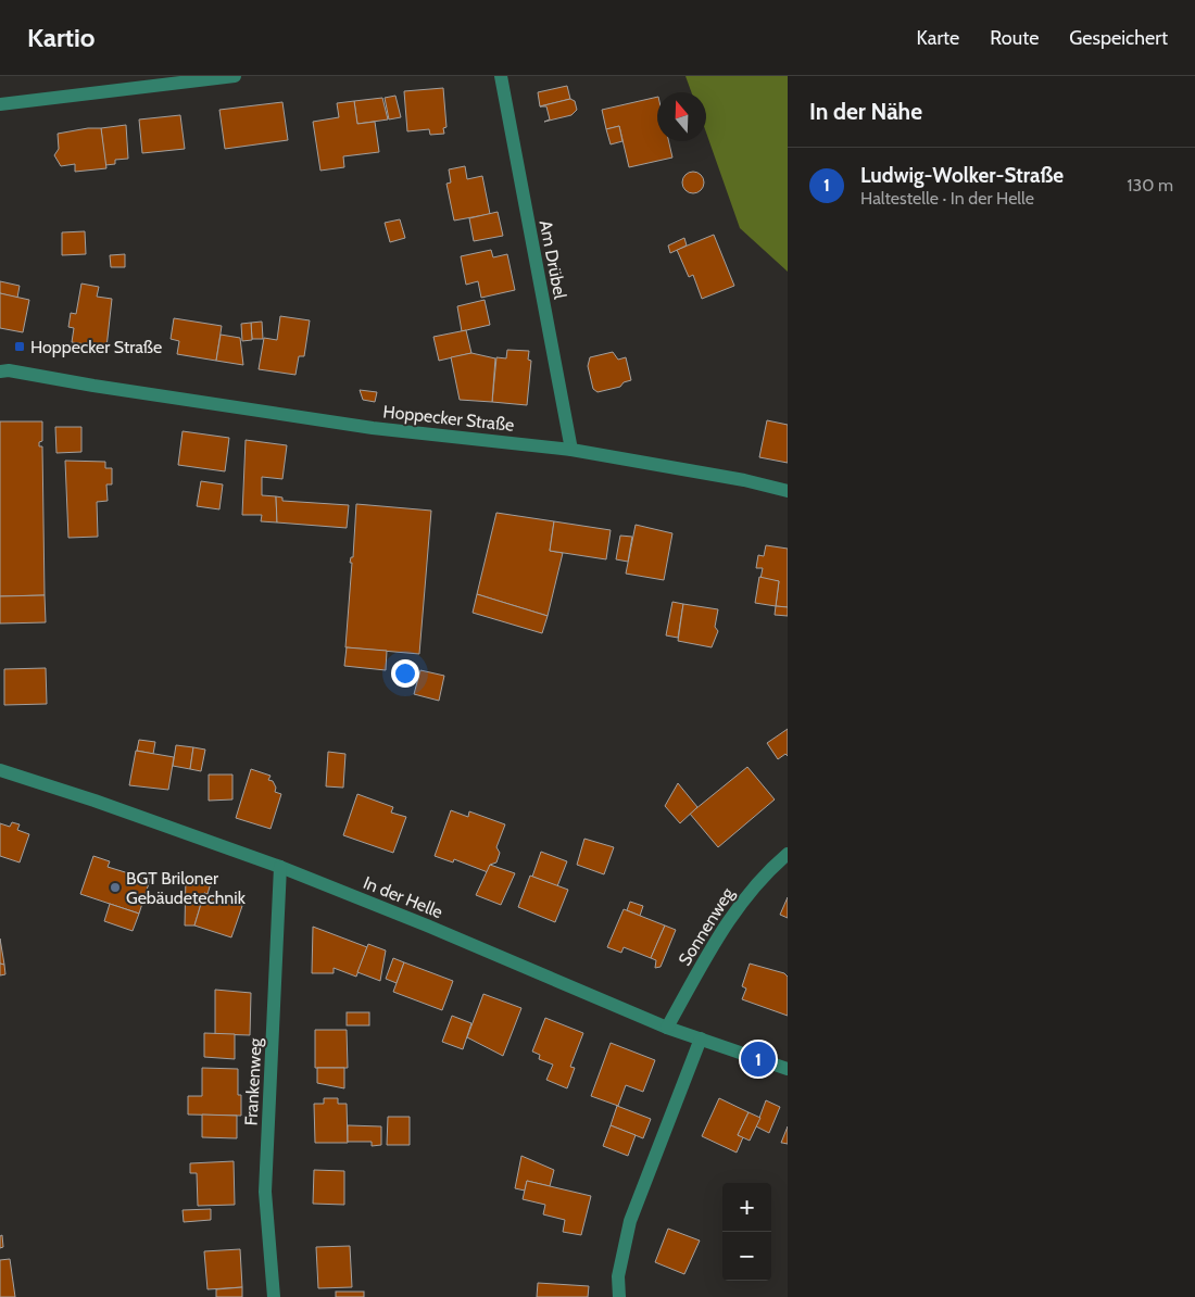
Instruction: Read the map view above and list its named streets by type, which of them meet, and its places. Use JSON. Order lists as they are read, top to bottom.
{
  "streets": {
    "street": [
      "Am Drübel",
      "Hoppecker Straße",
      "In der Helle",
      "Sonnenweg",
      "Frankenweg"
    ]
  },
  "crossings": [
    ["Am Drübel", "Hoppecker Straße"],
    ["In der Helle", "Sonnenweg"],
    ["In der Helle", "Frankenweg"]
  ],
  "places": {
    "transit": ["Hoppecker Straße"],
    "other": ["BGT Briloner Gebäudetechnik"]
  },
  "north": "top",
  "page": {
    "header": "Kartio",
    "nav": ["Karte", "Route", "Gespeichert"],
    "heading": "In der Nähe",
    "list": [
      {
        "mark": "1",
        "name": "Ludwig-Wolker-Straße",
        "note": "Haltestelle · In der Helle",
        "value": "130 m"
      }
    ],
    "pins": "1",
    "map_buttons": ["+", "−"]
  }
}
